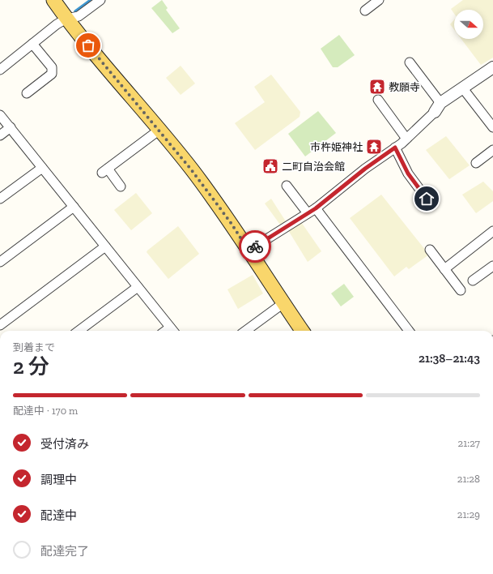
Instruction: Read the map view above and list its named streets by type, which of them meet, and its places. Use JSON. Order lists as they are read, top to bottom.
{
  "places": {
    "temple": ["教願寺", "市杵姫神社"],
    "public building": ["二町自治会館"]
  },
  "north": "right",
  "page": {
    "heading": ["2 分", "到着まで", "21:38–21:43"],
    "bar": "配達中 · 170 m",
    "list": [
      ["受付済み", "21:27"],
      ["調理中", "21:28"],
      ["配達中", "21:29"],
      "配達完了"
    ]
  }
}
